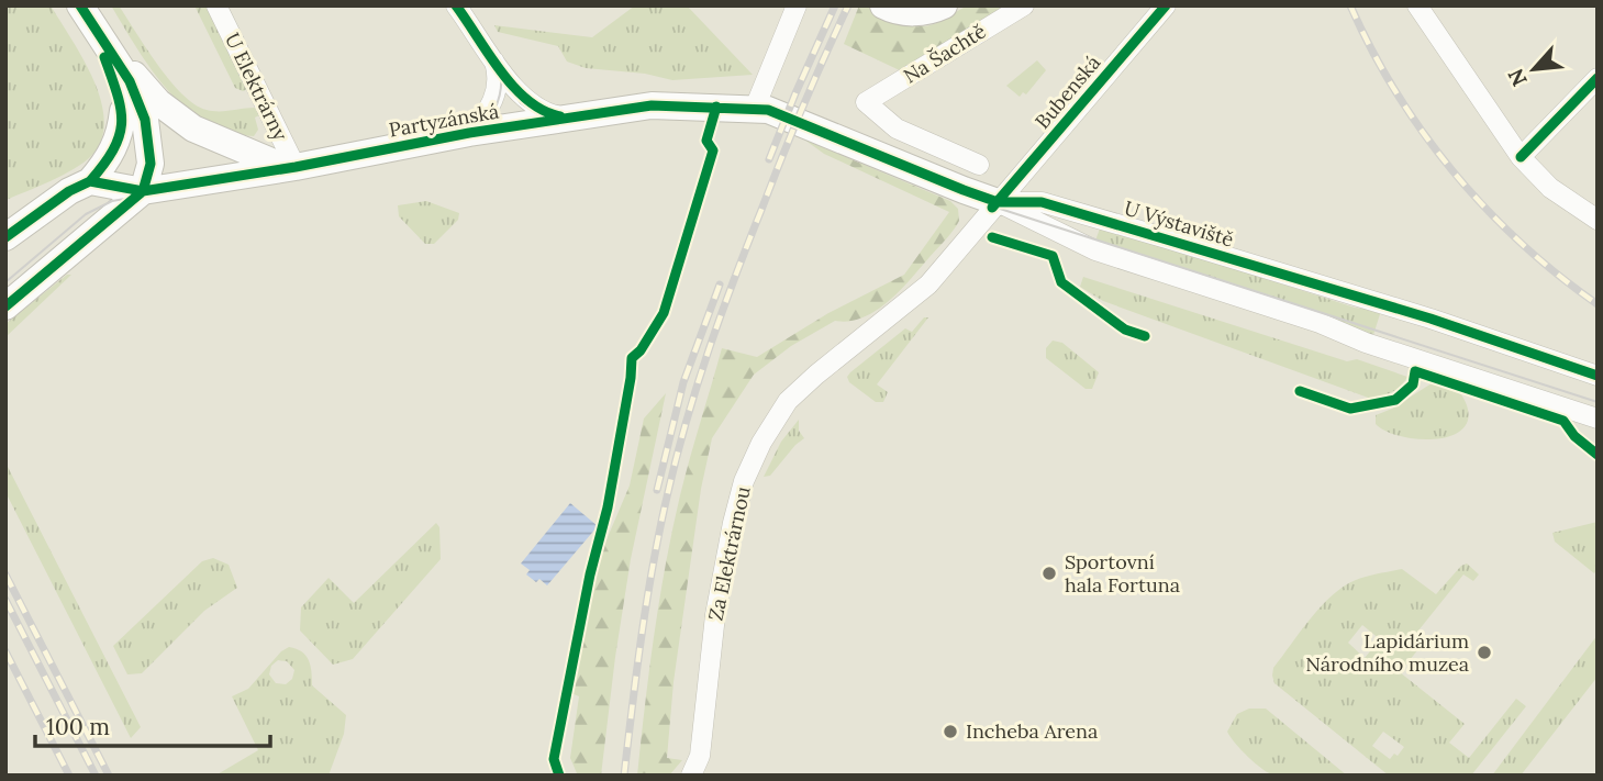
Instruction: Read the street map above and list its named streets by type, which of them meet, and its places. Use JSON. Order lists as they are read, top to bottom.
{
  "streets": {
    "main road": ["Partyzánská", "U Výstaviště"],
    "street": [
      "Na Šachtě",
      "U Elektrárny",
      "Bubenská",
      "Za Elektrárnou"
    ]
  },
  "crossings": [
    ["U Elektrárny", "Partyzánská"],
    ["Bubenská", "U Výstaviště"],
    ["Bubenská", "Za Elektrárnou"],
    ["Partyzánská", "U Výstaviště"],
    ["U Výstaviště", "Za Elektrárnou"]
  ],
  "places": ["Sportovní hala Fortuna", "Lapidárium Národního muzea", "Incheba Arena"],
  "scale_bar": "100 m",
  "north": "bottom left"
}
